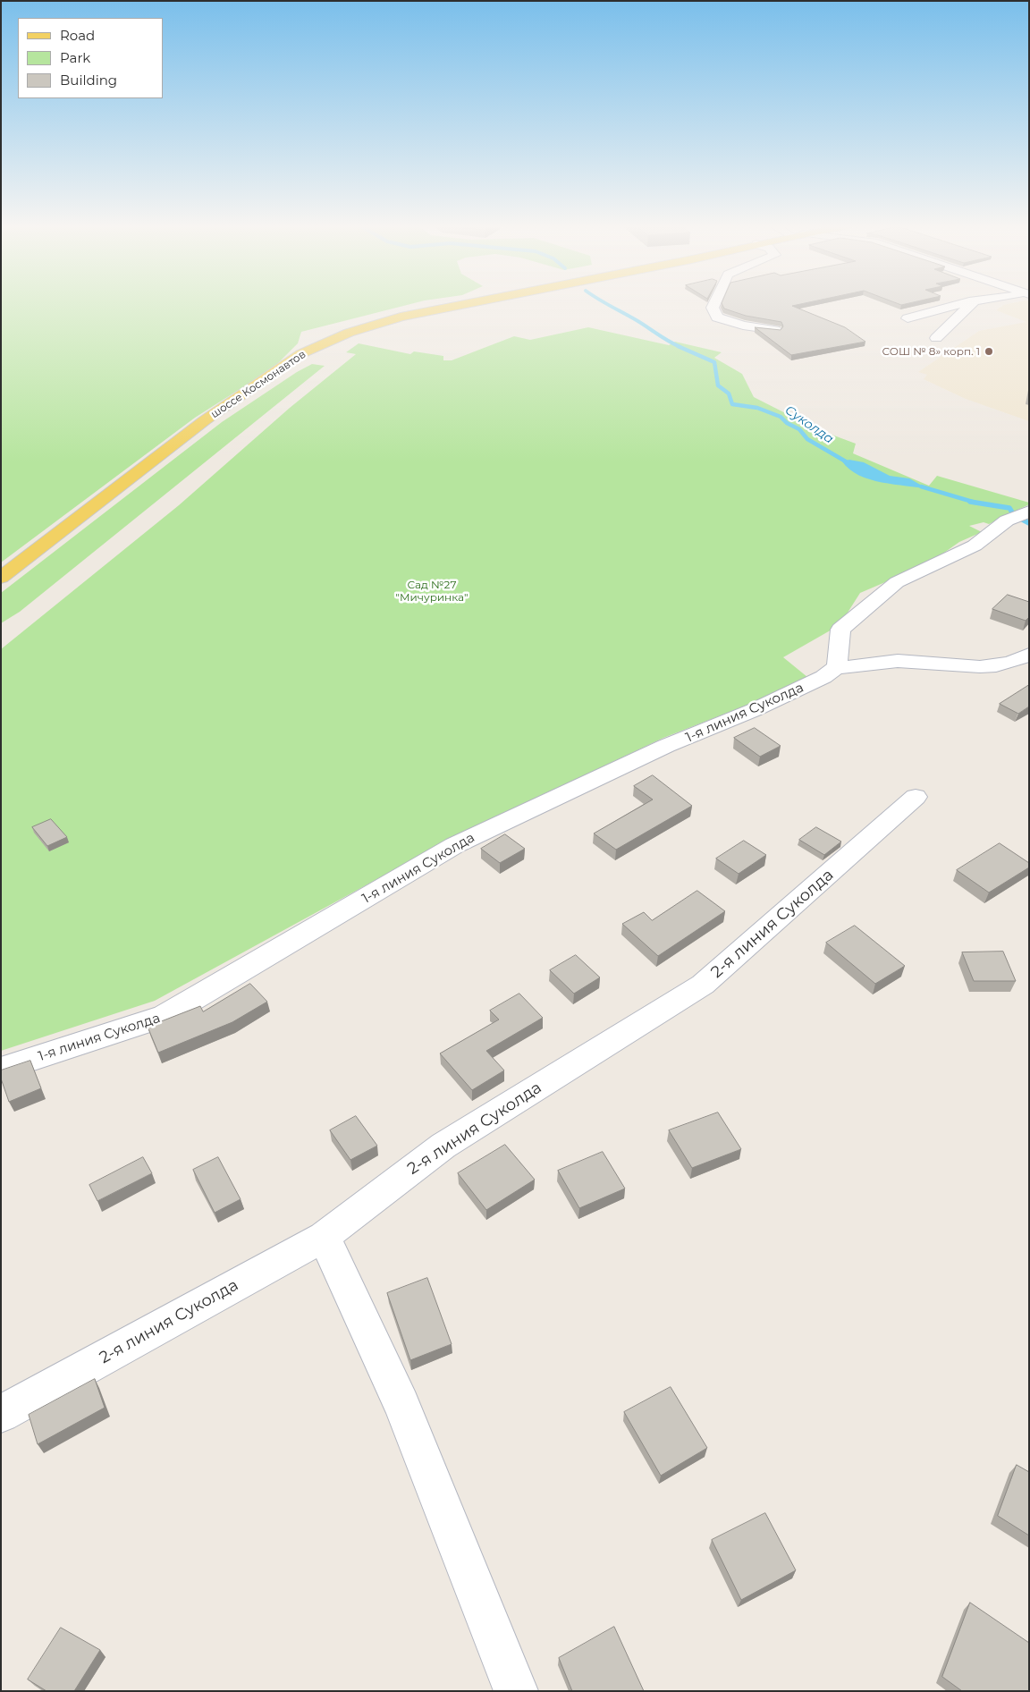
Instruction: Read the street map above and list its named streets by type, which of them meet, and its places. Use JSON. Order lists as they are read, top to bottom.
{
  "streets": {
    "main road": ["шоссе Космонавтов"],
    "street": ["1-я линия Суколда", "2-я линия Суколда"]
  },
  "water": ["Суколда"],
  "parks": ["Сад №27 \"Мичуринка\""],
  "places": ["СОШ № 8» корп. 1"],
  "legend": ["Road", "Park", "Building"]
}
